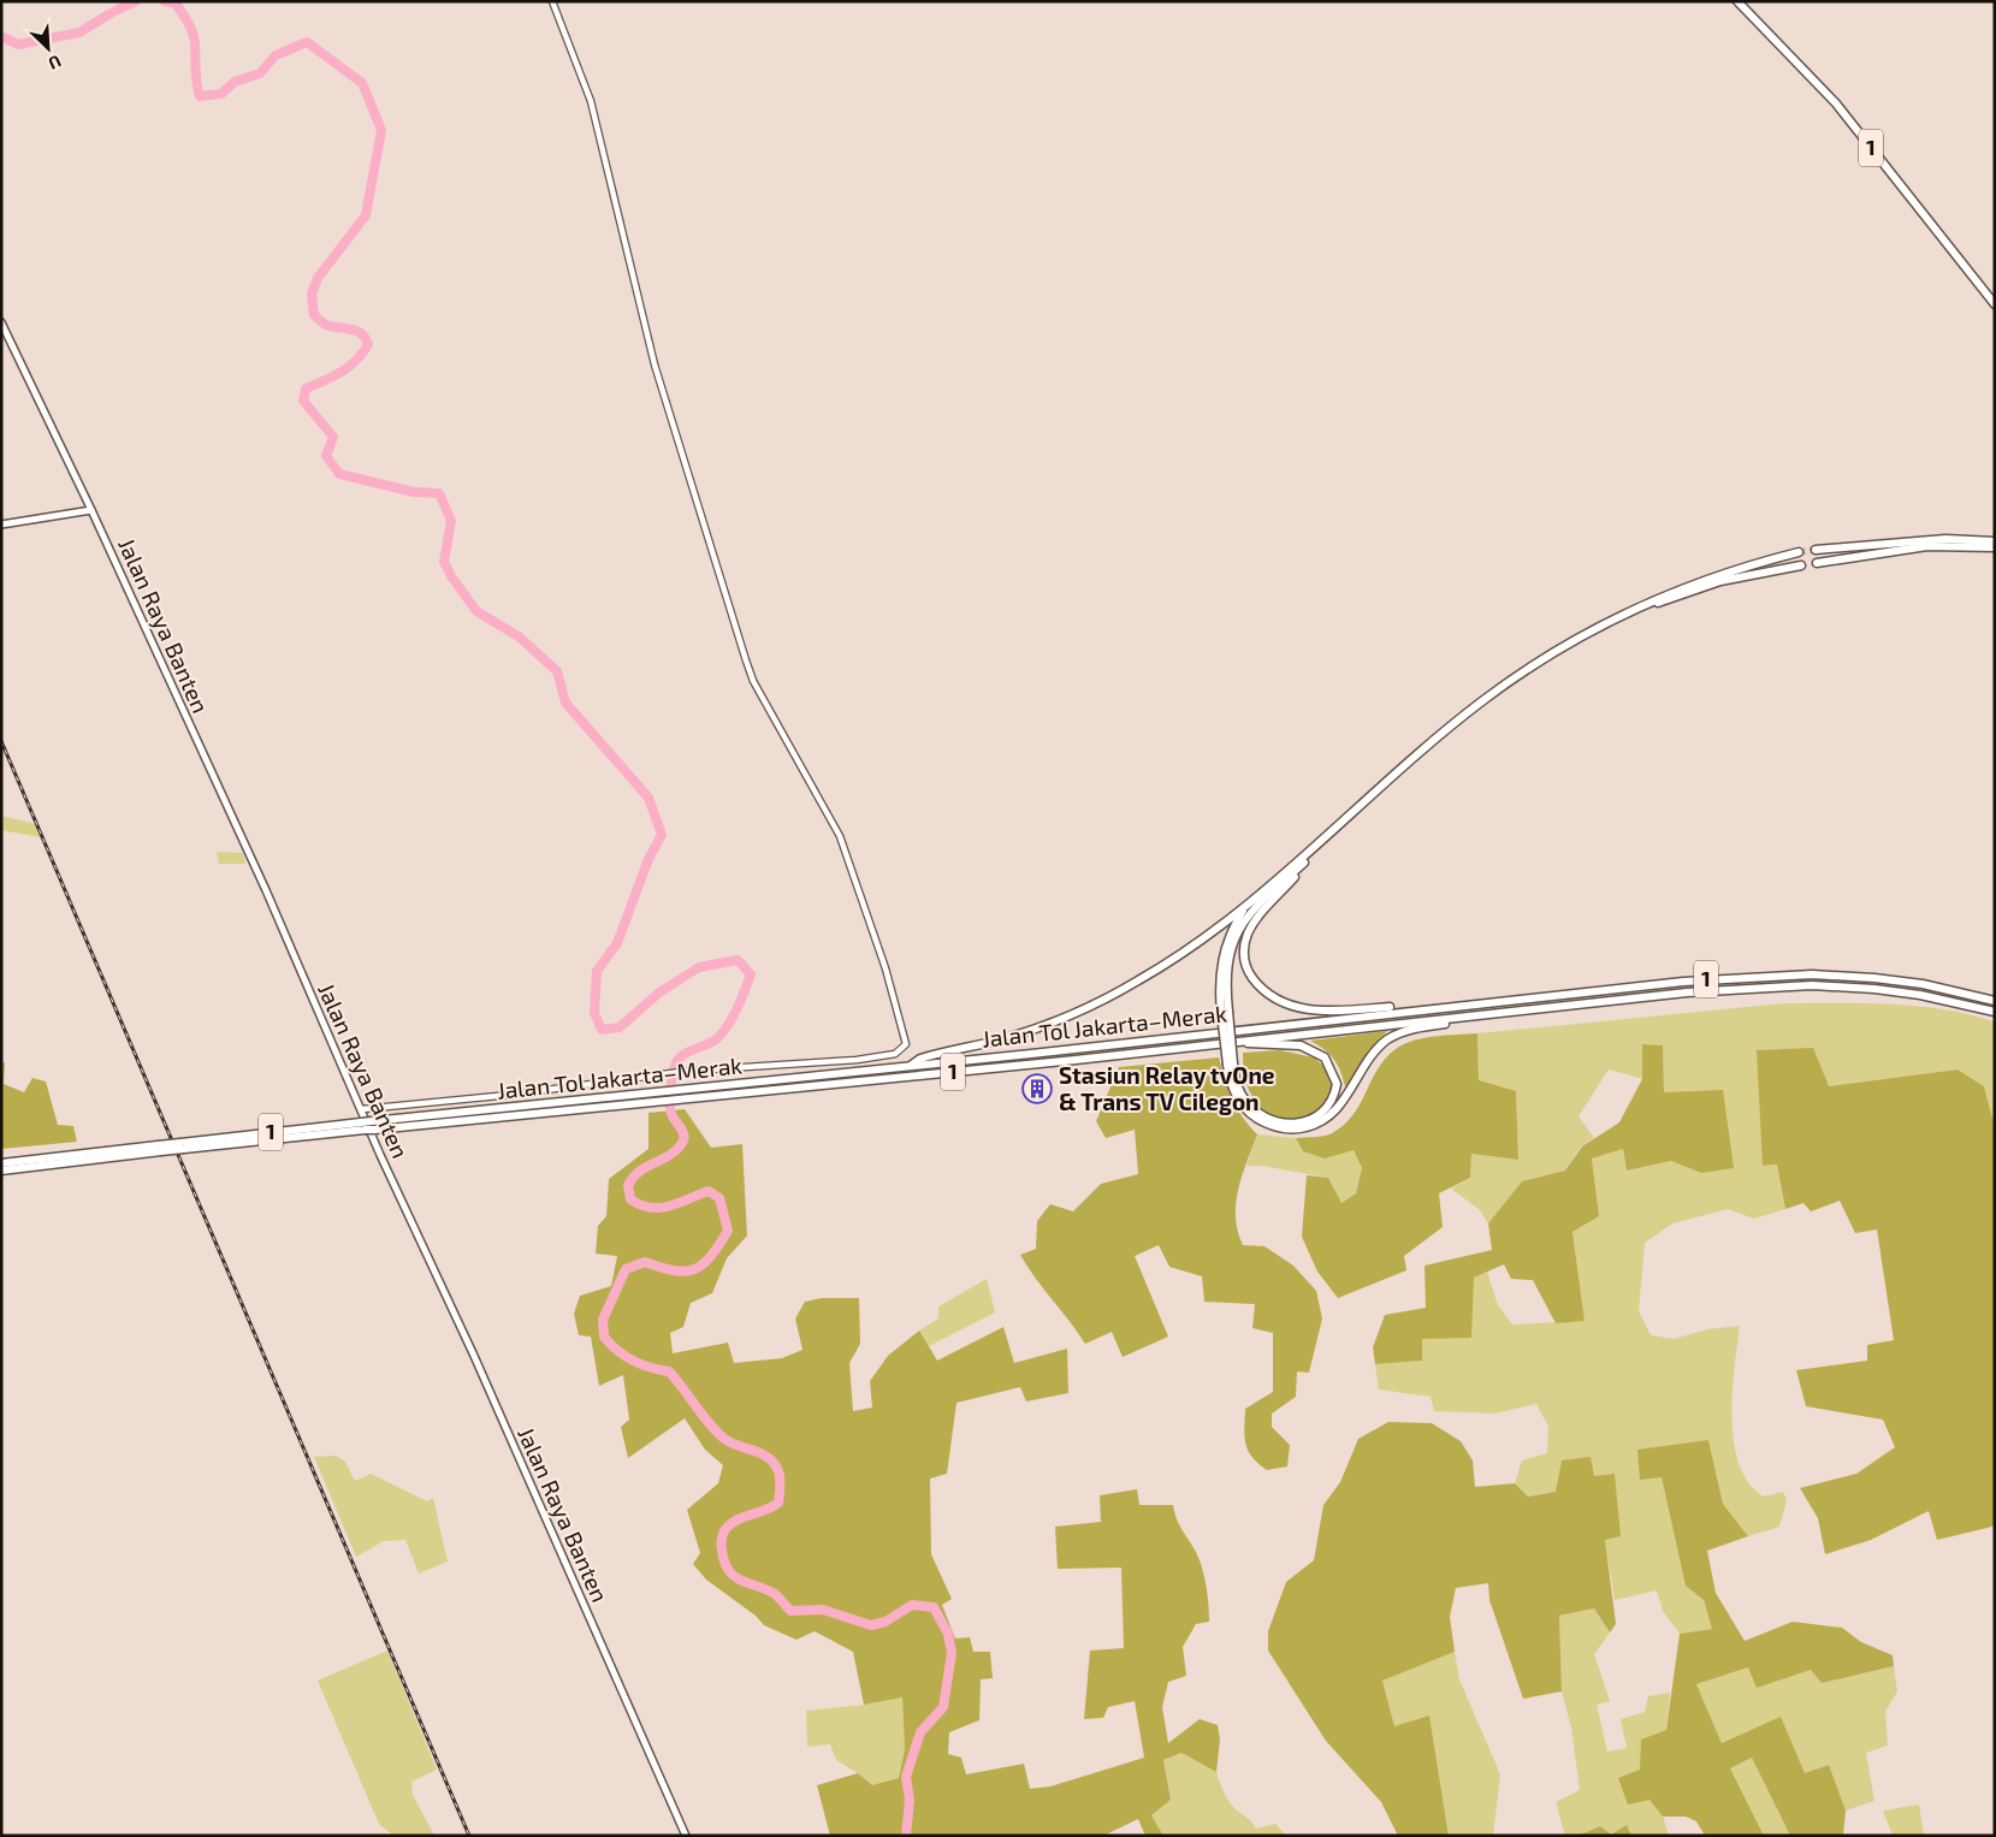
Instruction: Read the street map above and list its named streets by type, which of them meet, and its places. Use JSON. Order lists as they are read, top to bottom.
{
  "streets": {
    "highway": ["1", "Jalan Tol Jakarta–Merak"],
    "main road": ["Jalan Raya Banten"]
  },
  "places": {
    "building": ["Stasiun Relay tvOne & Trans TV Cilegon"]
  },
  "north": "bottom right"
}
